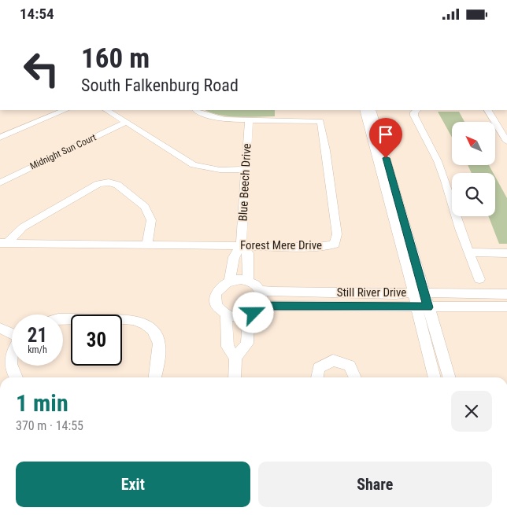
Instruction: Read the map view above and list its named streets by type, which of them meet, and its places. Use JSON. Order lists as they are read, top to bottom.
{
  "streets": {
    "street": [
      "Midnight Sun Court",
      "Blue Beech Drive",
      "Forest Mere Drive",
      "Still River Drive"
    ]
  },
  "crossings": [
    ["Blue Beech Drive", "Forest Mere Drive"],
    ["Blue Beech Drive", "Still River Drive"]
  ],
  "north": "top left",
  "page": {
    "status": "14:54",
    "turn": ["160 m", "South Falkenburg Road"],
    "speed": "21 km/h",
    "limit": "30",
    "heading": ["1 min", "370 m · 14:55"],
    "buttons": ["Exit", "Share"]
  }
}
